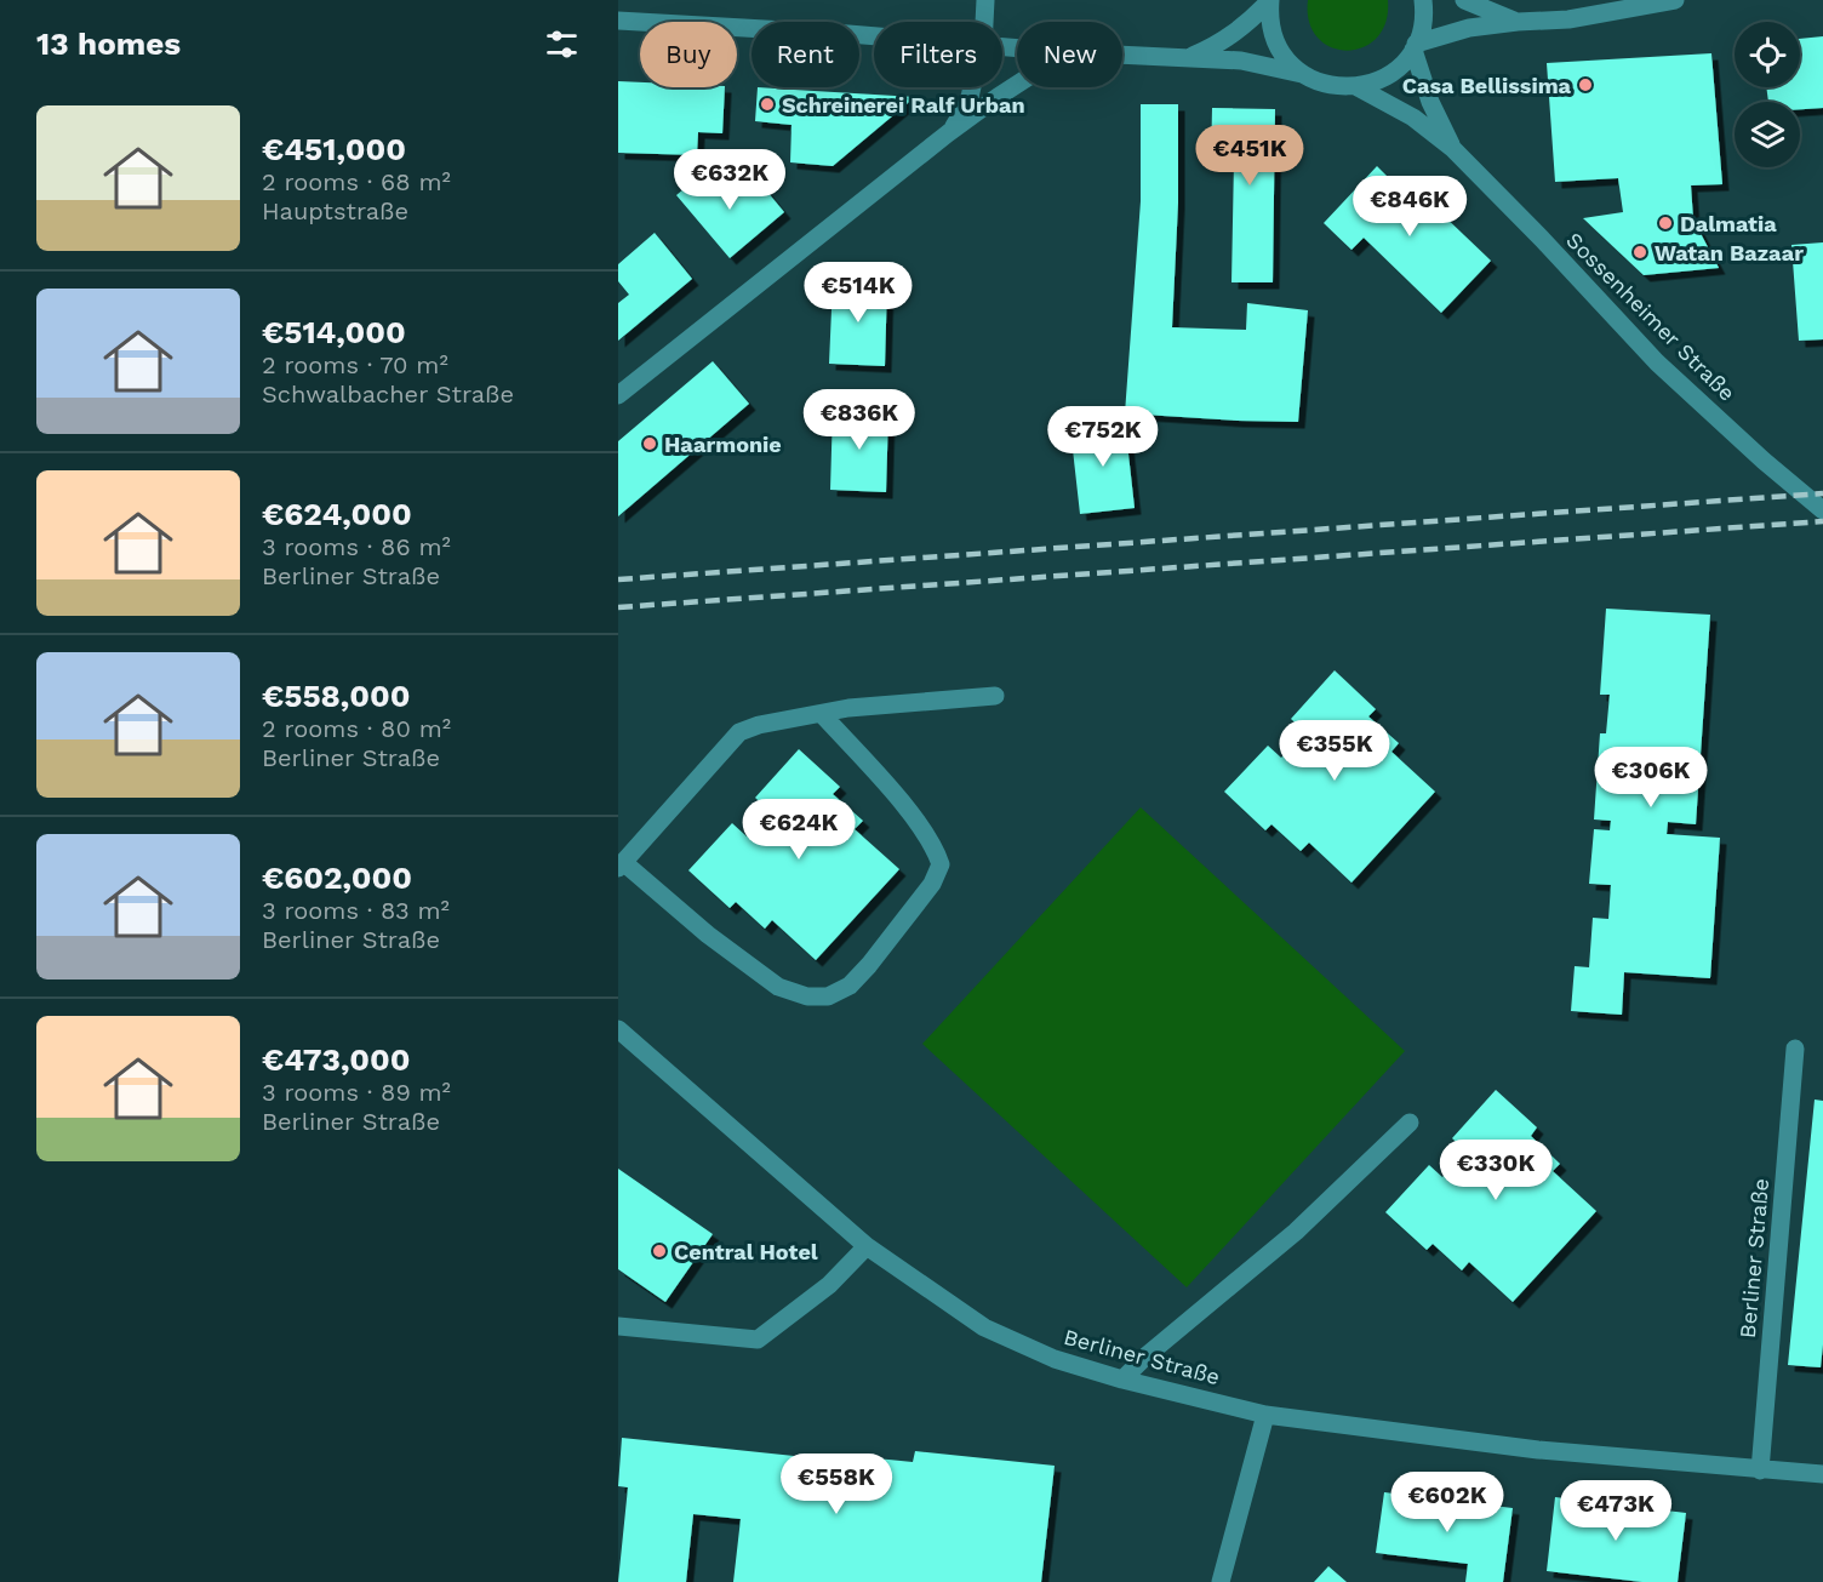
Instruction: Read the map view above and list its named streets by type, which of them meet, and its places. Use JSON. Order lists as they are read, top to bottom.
{
  "streets": {
    "street": ["Sossenheimer Straße", "Berliner Straße"]
  },
  "places": [
    "Casa Bellissima",
    "Schreinerei Ralf Urban",
    "Dalmatia",
    "Watan Bazaar",
    "Haarmonie",
    "Central Hotel"
  ],
  "page": {
    "heading": "13 homes",
    "chip": [
      "Buy",
      "Rent",
      "Filters",
      "New"
    ],
    "list": [
      {
        "name": "€451,000",
        "note": "2 rooms · 68 m² · Hauptstraße"
      },
      {
        "name": "€514,000",
        "note": "2 rooms · 70 m² · Schwalbacher Straße"
      },
      {
        "name": "€624,000",
        "note": "3 rooms · 86 m² · Berliner Straße"
      },
      {
        "name": "€558,000",
        "note": "2 rooms · 80 m² · Berliner Straße"
      },
      {
        "name": "€602,000",
        "note": "3 rooms · 83 m² · Berliner Straße"
      },
      {
        "name": "€473,000",
        "note": "3 rooms · 89 m² · Berliner Straße"
      }
    ],
    "price": [
      "€451K",
      "€632K",
      "€846K",
      "€514K",
      "€836K",
      "€752K",
      "€355K",
      "€306K",
      "€624K",
      "€330K",
      "€558K",
      "€602K",
      "€473K"
    ]
  }
}
